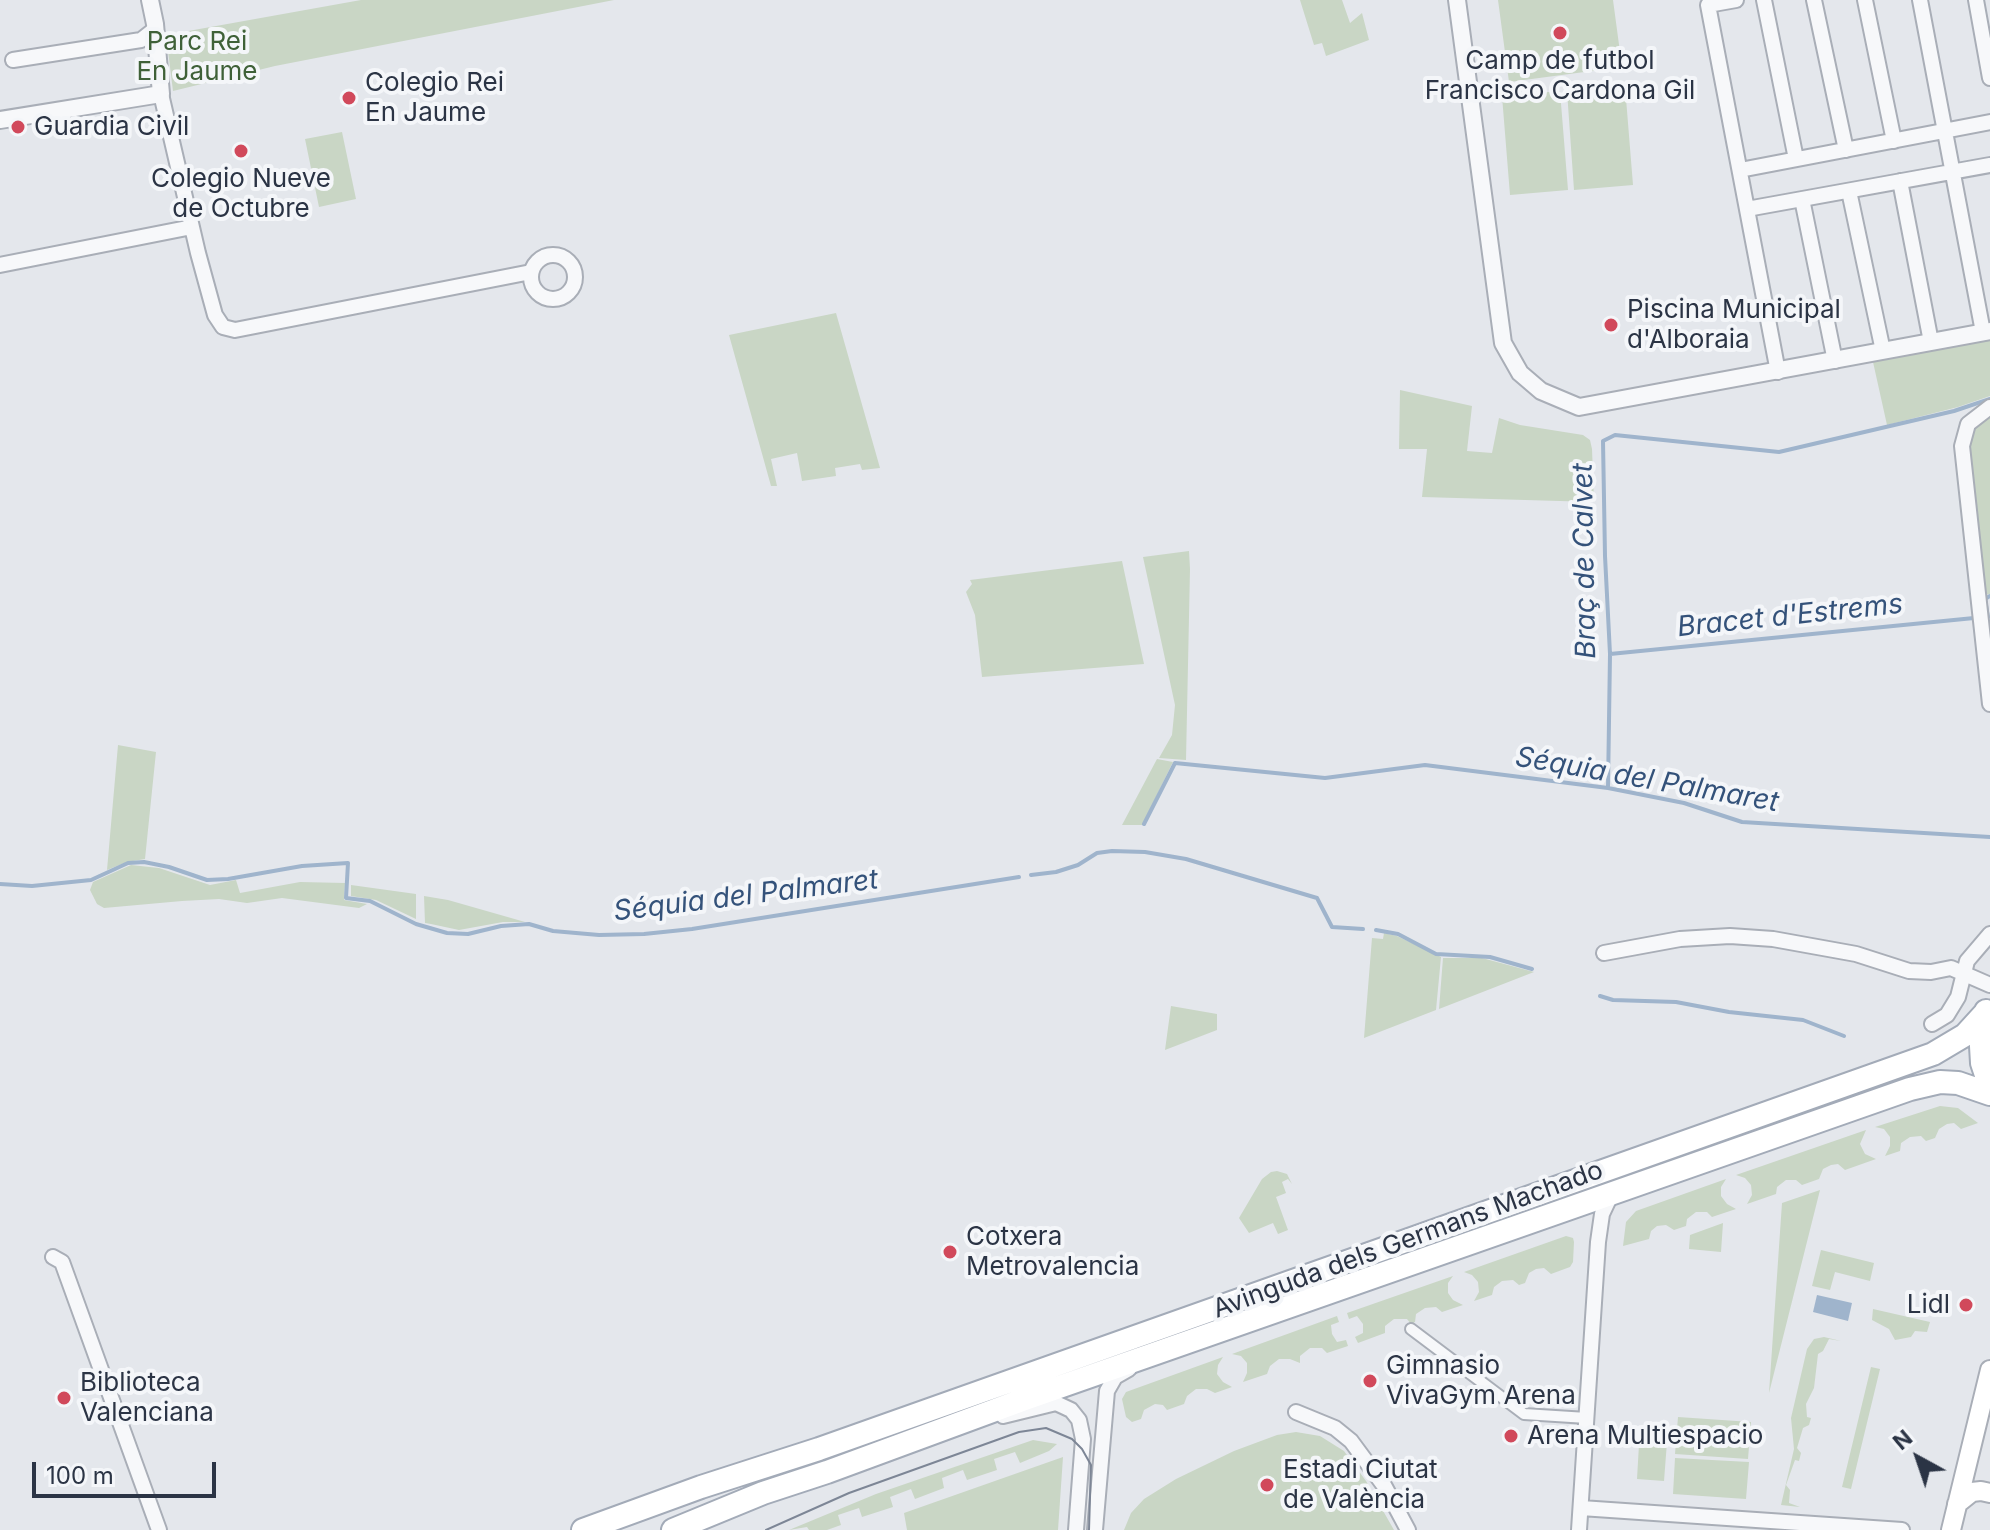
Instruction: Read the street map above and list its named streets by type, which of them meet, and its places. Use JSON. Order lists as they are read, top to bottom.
{
  "streets": {
    "main road": ["Avinguda dels Germans Machado"]
  },
  "water": ["Braç de Calvet", "Bracet d'Estrems", "Séquia del Palmaret"],
  "parks": ["Parc Rei En Jaume"],
  "places": [
    "Camp de futbol Francisco Cardona Gil",
    "Colegio Rei En Jaume",
    "Guardia Civil",
    "Colegio Nueve de Octubre",
    "Piscina Municipal d'Alboraia",
    "Cotxera Metrovalencia",
    "Lidl",
    "Gimnasio VivaGym Arena",
    "Biblioteca Valenciana",
    "Arena Multiespacio",
    "Estadi Ciutat de València"
  ],
  "scale_bar": "100 m",
  "north": "top left"
}
